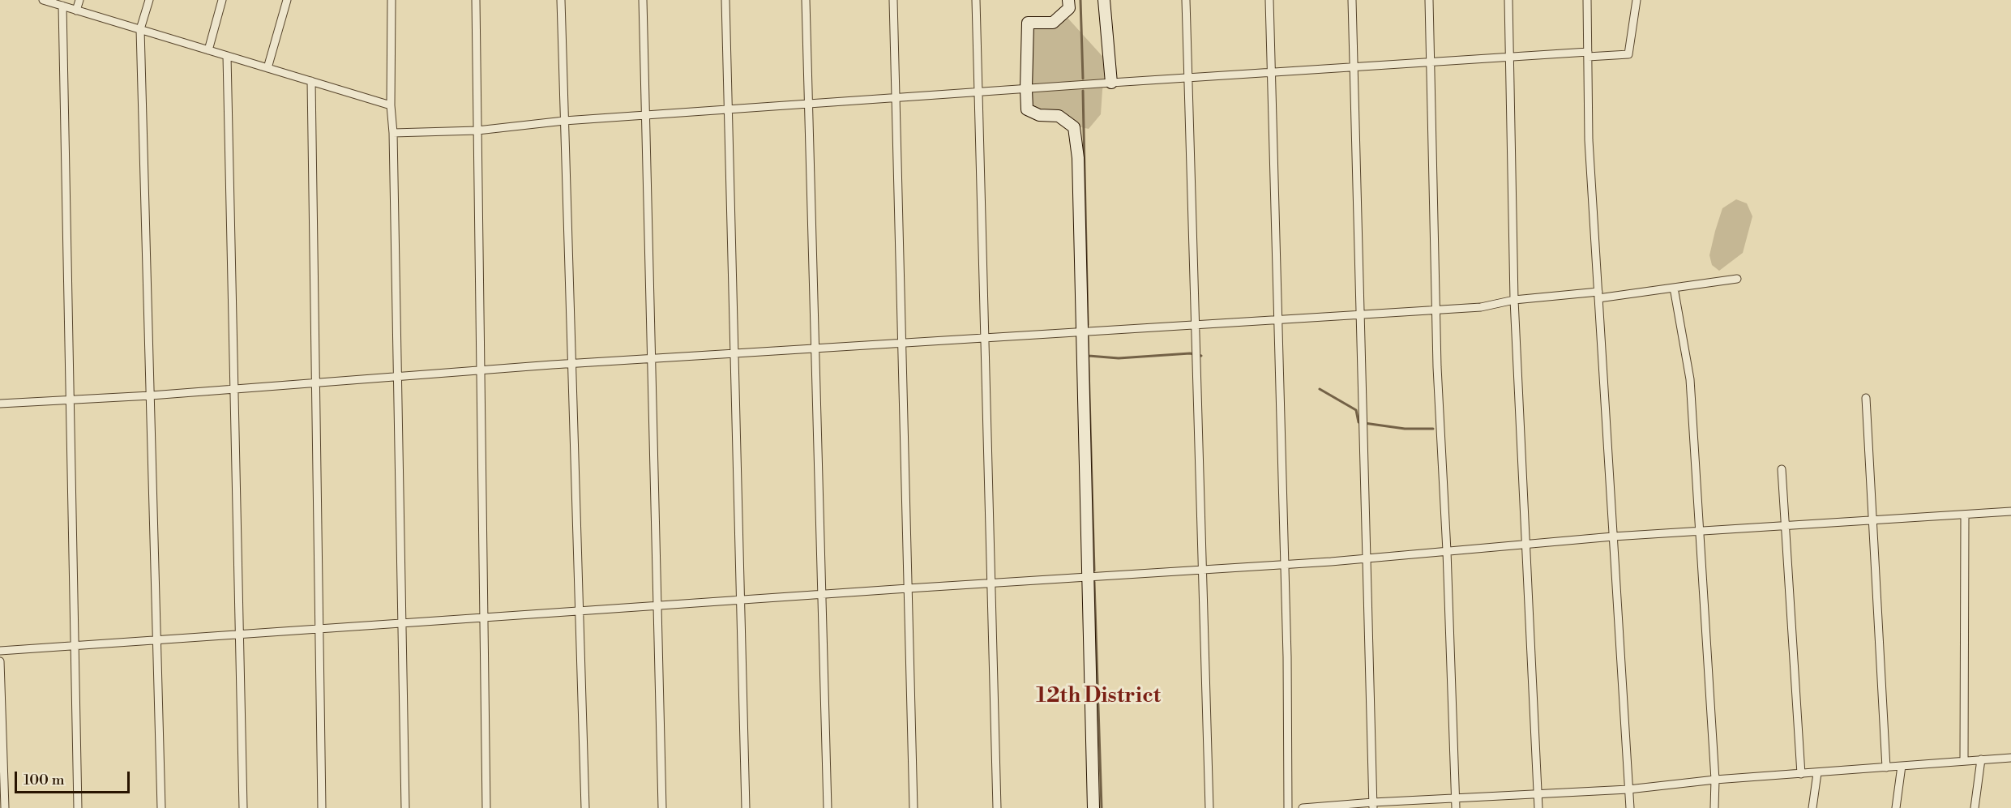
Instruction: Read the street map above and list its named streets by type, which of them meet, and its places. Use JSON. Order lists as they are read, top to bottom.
{
  "districts": ["12th District"],
  "scale_bar": "100 m"
}
